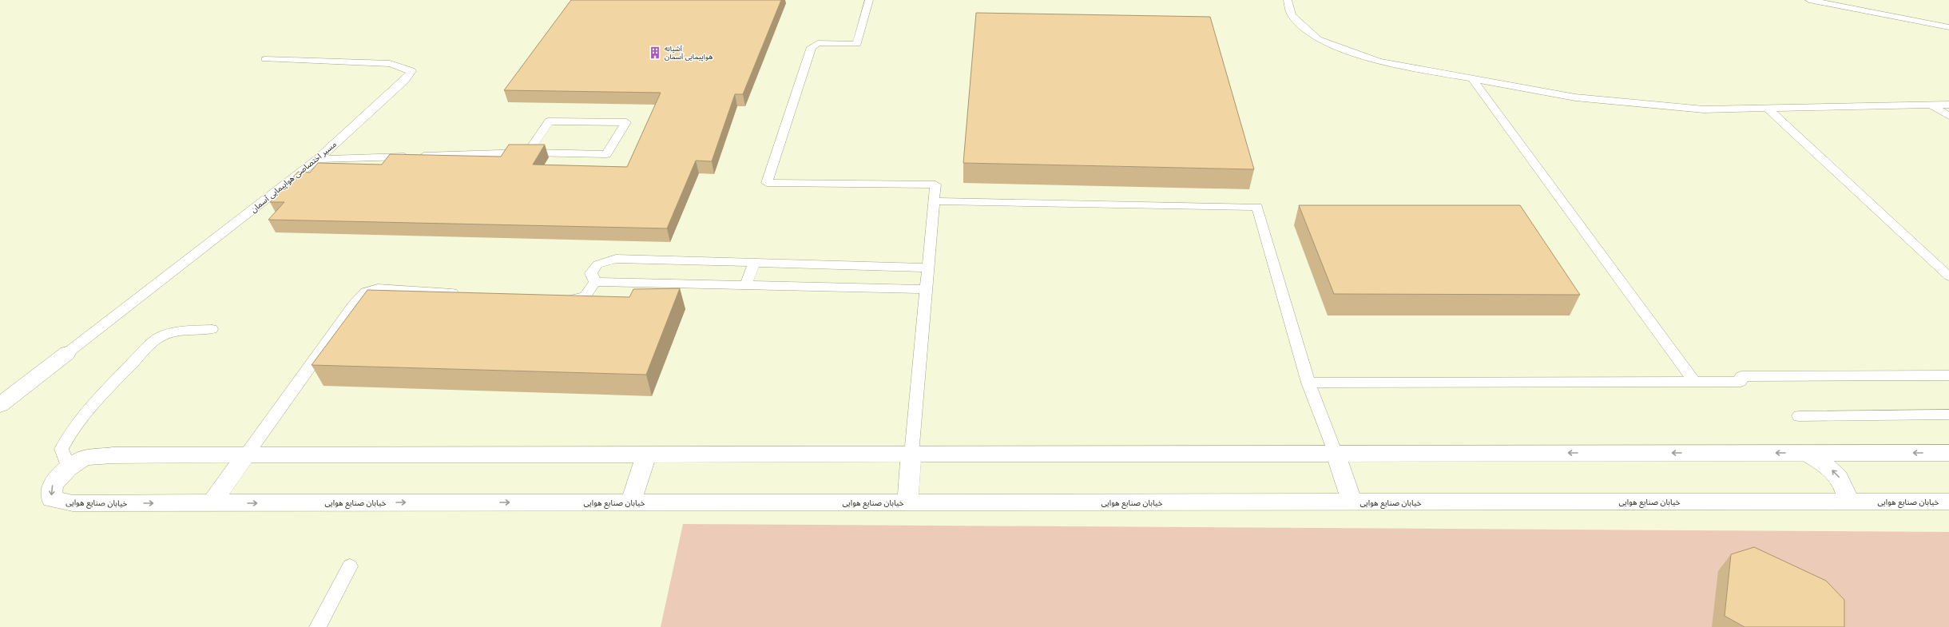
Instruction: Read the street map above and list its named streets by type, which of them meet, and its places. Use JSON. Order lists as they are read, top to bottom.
{
  "streets": {
    "street": ["خیابان صنایع هوایی"],
    "lane": ["مسیر اختصاصی هواپیمایی آسمان"]
  },
  "places": {
    "building": ["آشیانه هواپیمایی آسمان"]
  }
}
